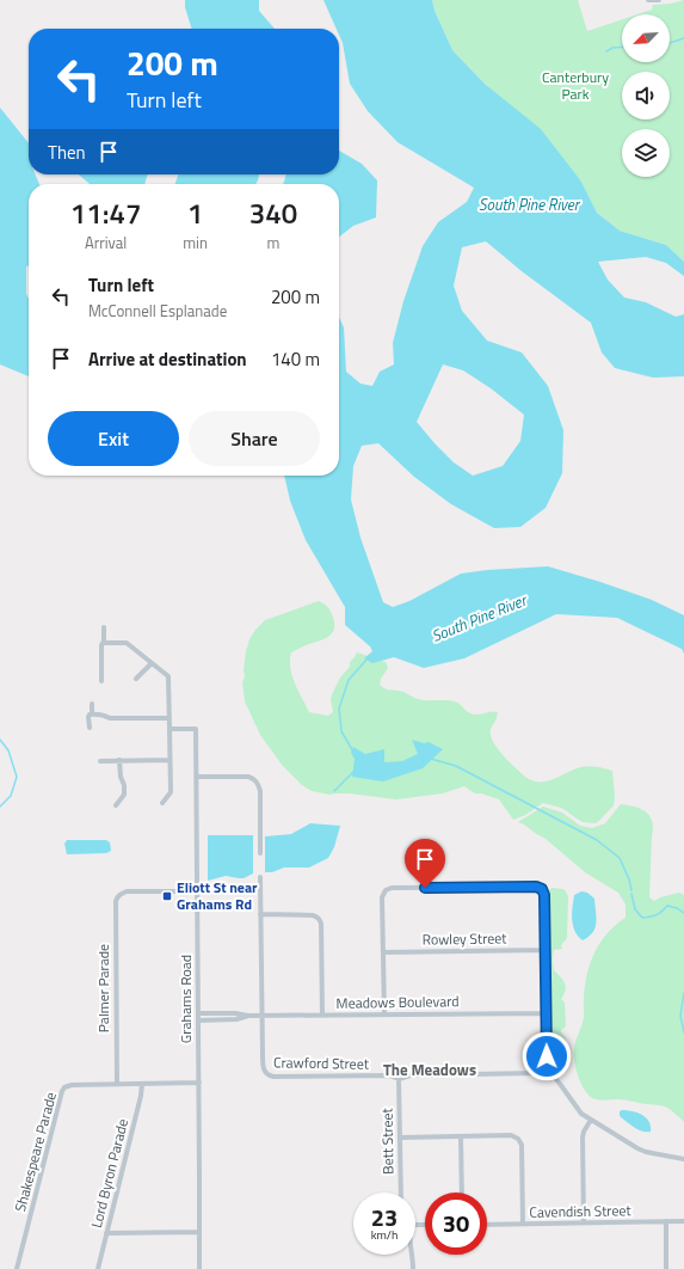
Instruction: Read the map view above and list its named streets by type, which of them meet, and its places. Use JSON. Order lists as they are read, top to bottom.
{
  "streets": {
    "street": [
      "Rowley Street",
      "Palmer Parade",
      "Grahams Road",
      "Meadows Boulevard",
      "Crawford Street",
      "Bett Street",
      "Shakespeare Parade",
      "Lord Byron Parade",
      "Cavendish Street"
    ]
  },
  "crossings": [
    ["Palmer Parade", "Grahams Road"],
    ["Palmer Parade", "Shakespeare Parade"],
    ["Grahams Road", "Meadows Boulevard"],
    ["Grahams Road", "Shakespeare Parade"],
    ["Meadows Boulevard", "Crawford Street"],
    ["Crawford Street", "Bett Street"],
    ["Shakespeare Parade", "Lord Byron Parade"]
  ],
  "districts": ["The Meadows"],
  "water": ["South Pine River"],
  "parks": ["Canterbury Park"],
  "places": {
    "transit": ["Eliott St near Grahams Rd"]
  },
  "north": "bottom left",
  "page": {
    "turn": ["200 m", "Turn left"],
    "then": "Then",
    "eta": [
      "11:47",
      "Arrival",
      "1",
      "min",
      "340",
      "m"
    ],
    "list": [
      {
        "name": "Turn left",
        "note": "McConnell Esplanade",
        "value": "200 m"
      },
      {
        "name": "Arrive at destination",
        "value": "140 m"
      }
    ],
    "buttons": ["Exit", "Share"],
    "speed": "23 km/h",
    "limit": "30"
  }
}
